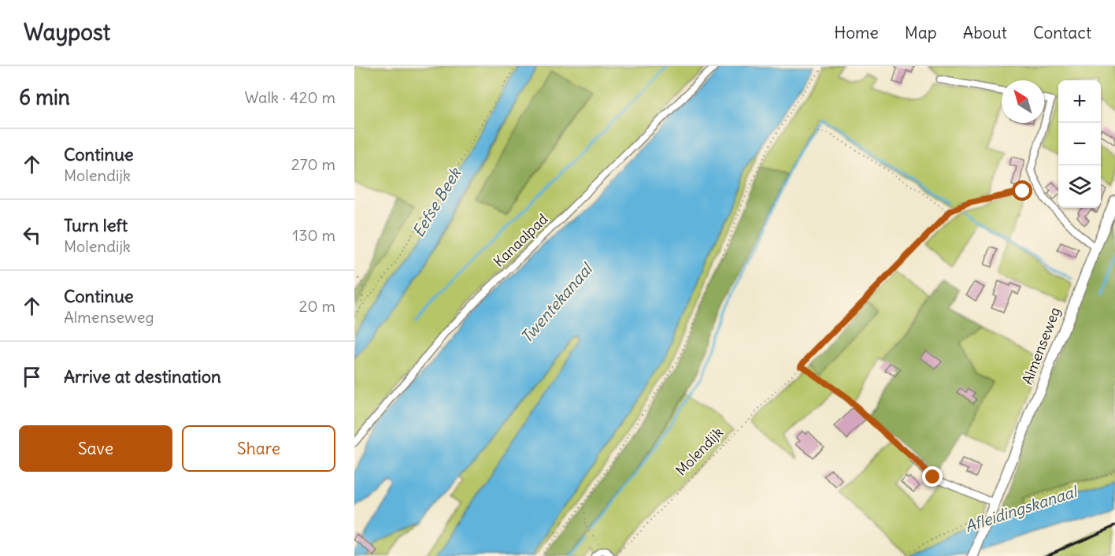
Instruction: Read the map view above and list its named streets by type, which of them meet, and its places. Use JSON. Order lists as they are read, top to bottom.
{
  "streets": {
    "main road": ["Almenseweg"],
    "street": ["Kanaalpad"],
    "path": ["Molendijk"]
  },
  "water": ["Eefse Beek", "Twentekanaal", "Afleidingskanaal"],
  "north": "top left",
  "page": {
    "header": "Waypost",
    "nav": [
      "Home",
      "Map",
      "About",
      "Contact"
    ],
    "heading": ["6 min", "Walk · 420 m"],
    "map_buttons": ["+", "−"],
    "list": [
      ["Continue", "Molendijk", "270 m"],
      ["Turn left", "Molendijk", "130 m"],
      ["Continue", "Almenseweg", "20 m"],
      "Arrive at destination"
    ],
    "buttons": ["Save", "Share"]
  }
}
